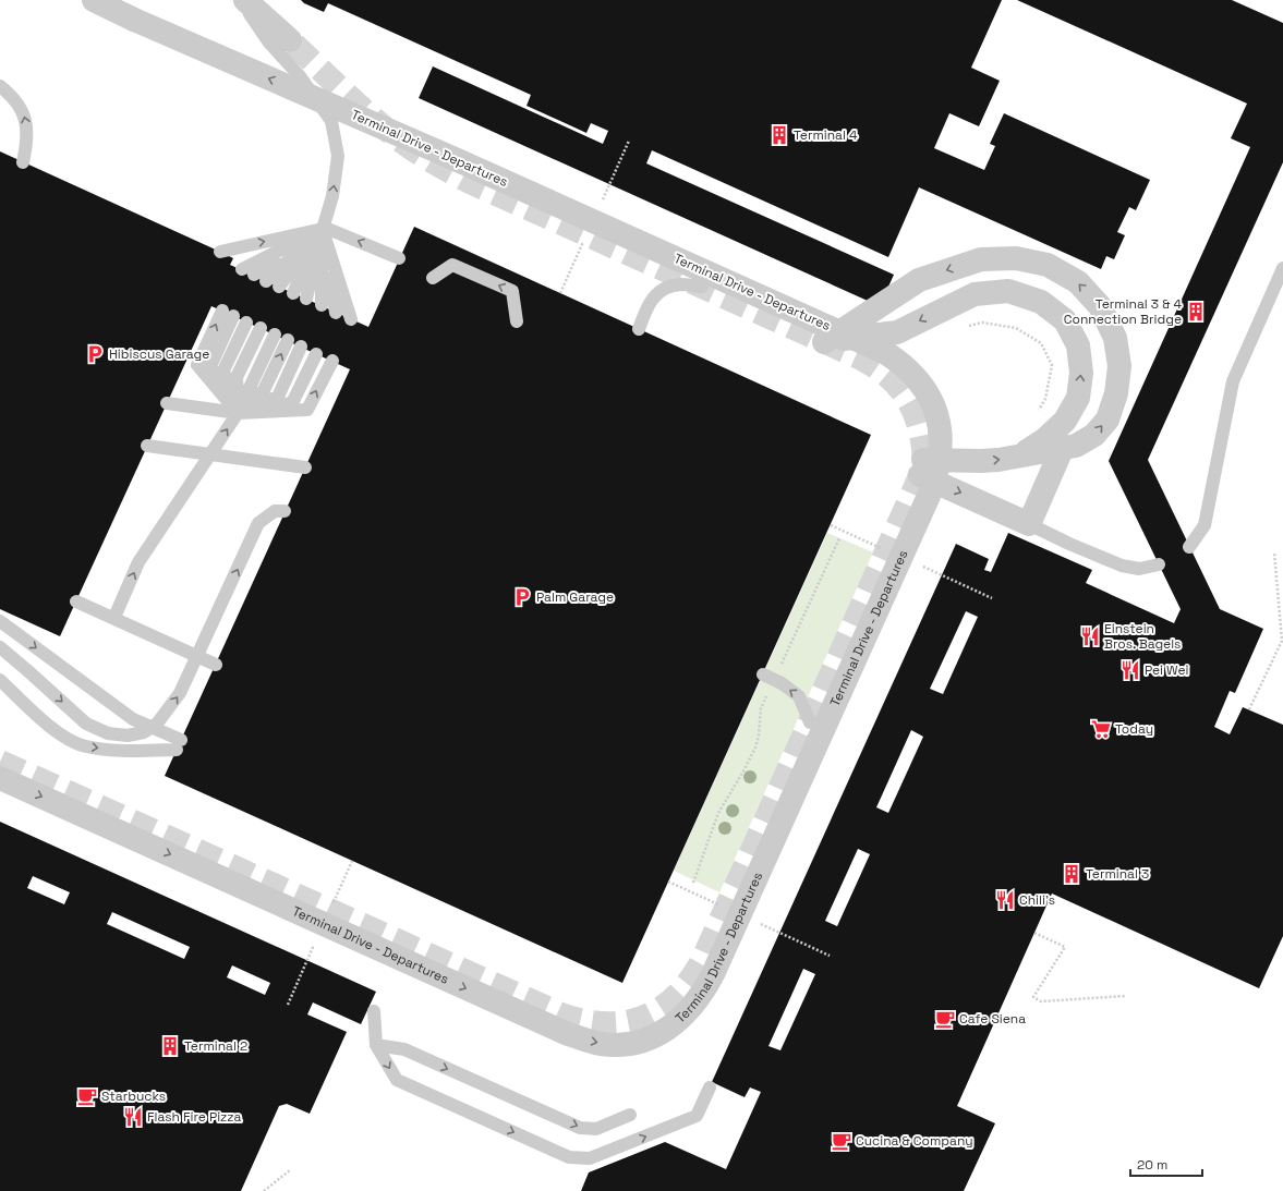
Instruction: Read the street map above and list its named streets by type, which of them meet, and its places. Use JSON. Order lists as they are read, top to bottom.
{
  "streets": {
    "street": ["Terminal Drive - Departures"]
  },
  "places": {
    "building": [
      "Terminal 4",
      "Terminal 3 & 4 Connection Bridge",
      "Terminal 3",
      "Terminal 2"
    ],
    "parking": ["Hibiscus Garage", "Palm Garage"],
    "restaurant": [
      "Einstein Bros. Bagels",
      "Pei Wei",
      "Chili's",
      "Flash Fire Pizza"
    ],
    "supermarket": ["Today"],
    "cafe": ["Cafe Siena", "Starbucks", "Cucina & Company"]
  },
  "scale_bar": "20 m"
}
